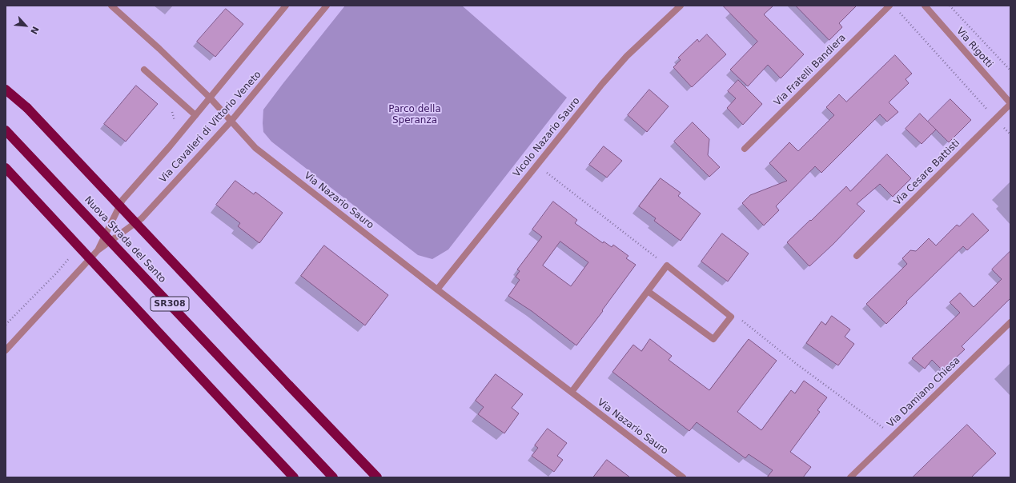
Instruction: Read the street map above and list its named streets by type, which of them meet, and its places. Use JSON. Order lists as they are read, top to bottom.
{
  "streets": {
    "highway": ["Nuova Strada del Santo", "SR308"],
    "street": [
      "Via Rigotti",
      "Via Fratelli Bandiera",
      "Via Cavalieri di Vittorio Veneto",
      "Vicolo Nazario Sauro",
      "Via Cesare Battisti",
      "Via Nazario Sauro",
      "Via Damiano Chiesa"
    ]
  },
  "crossings": [
    ["Via Rigotti", "Via Cesare Battisti"],
    ["Via Cavalieri di Vittorio Veneto", "Via Nazario Sauro"],
    ["Vicolo Nazario Sauro", "Via Nazario Sauro"]
  ],
  "parks": ["Parco della Speranza"],
  "north": "bottom right"
}
